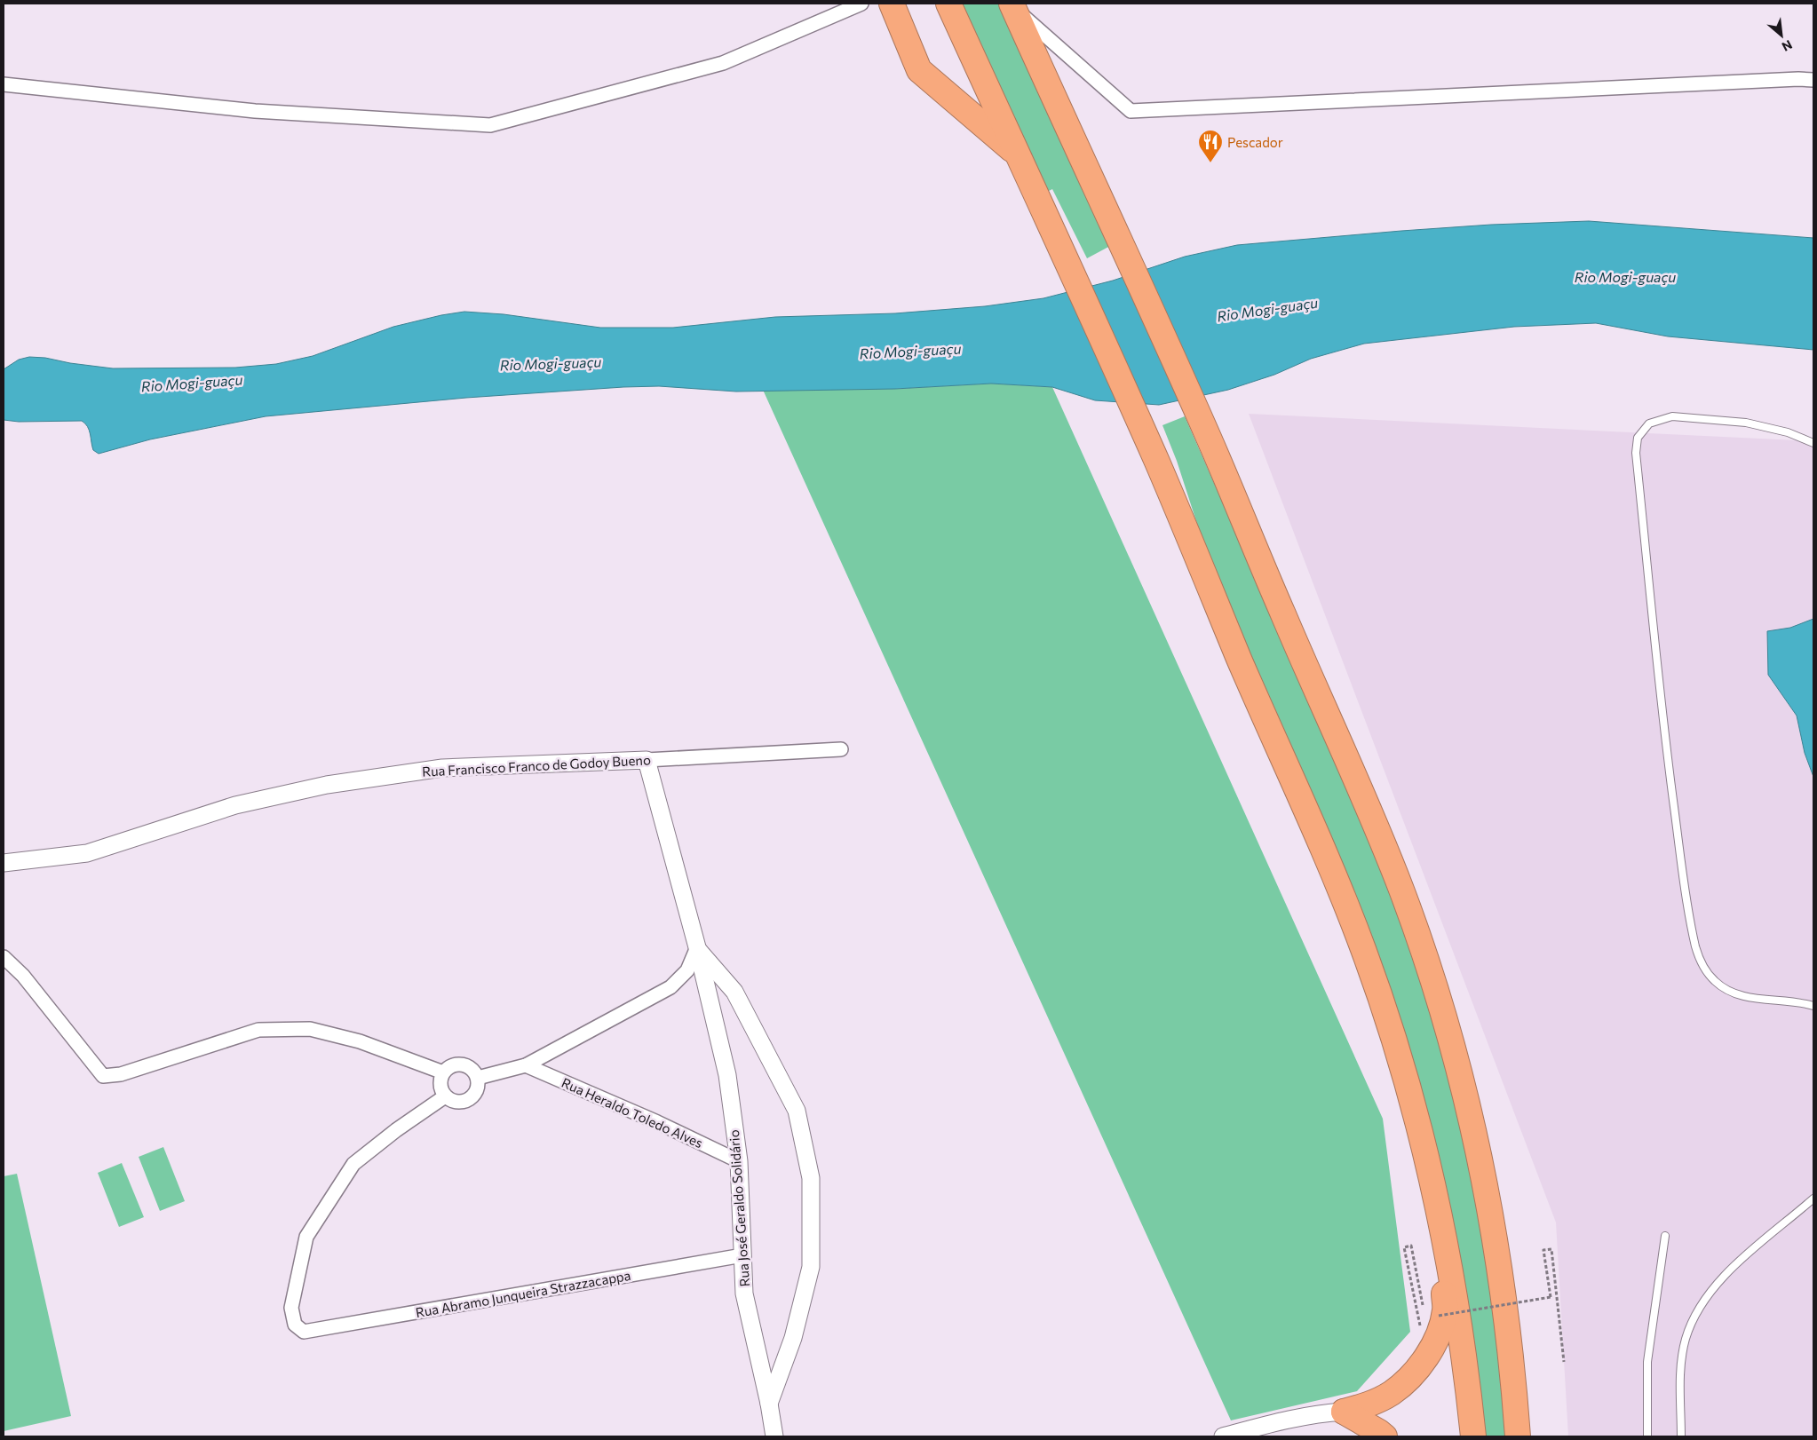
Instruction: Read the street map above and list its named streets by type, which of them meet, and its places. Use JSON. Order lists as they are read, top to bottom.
{
  "streets": {
    "street": [
      "Rua Francisco Franco de Godoy Bueno",
      "Rua Heraldo Toledo Alves",
      "Rua José Geraldo Solidário",
      "Rua Abramo Junqueira Strazzacappa"
    ]
  },
  "crossings": [
    ["Rua Heraldo Toledo Alves", "Rua José Geraldo Solidário"],
    ["Rua José Geraldo Solidário", "Rua Abramo Junqueira Strazzacappa"]
  ],
  "water": ["Rio Mogi-guaçu"],
  "places": {
    "restaurant": ["Pescador"]
  },
  "north": "bottom right"
}
